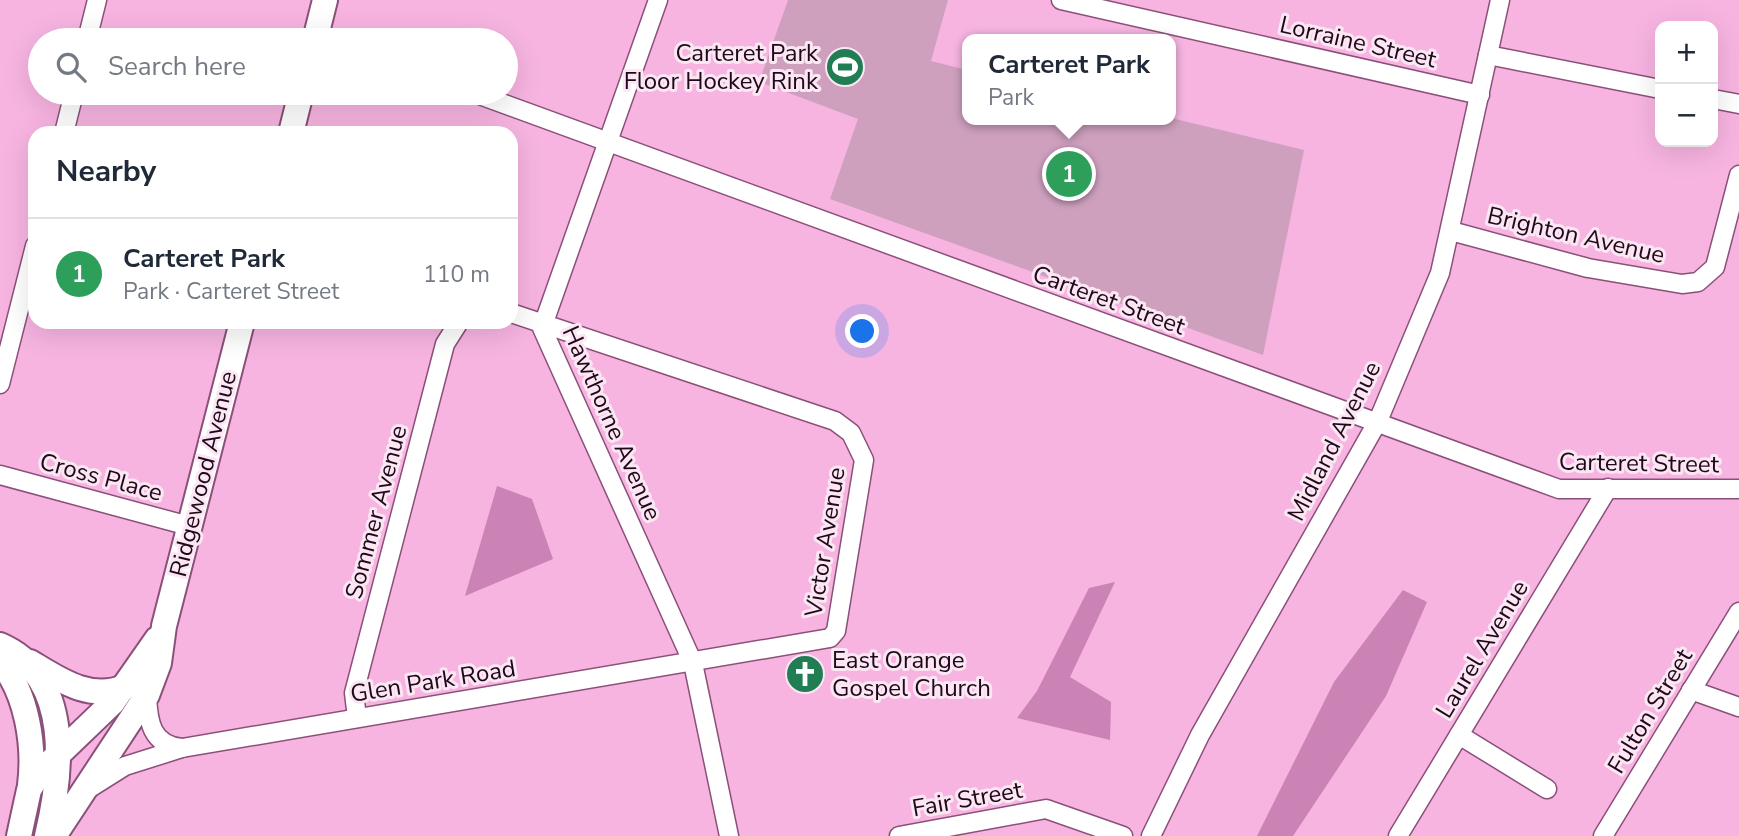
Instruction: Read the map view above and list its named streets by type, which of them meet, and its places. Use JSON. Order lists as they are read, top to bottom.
{
  "streets": {
    "street": [
      "Lorraine Street",
      "Brighton Avenue",
      "Carteret Street",
      "Hawthorne Avenue",
      "Midland Avenue",
      "Ridgewood Avenue",
      "Cross Place",
      "Sommer Avenue",
      "Victor Avenue",
      "Laurel Avenue",
      "Glen Park Road",
      "Fulton Street",
      "Fair Street"
    ]
  },
  "crossings": [
    ["Lorraine Street", "Midland Avenue"],
    ["Brighton Avenue", "Midland Avenue"],
    ["Carteret Street", "Hawthorne Avenue"],
    ["Carteret Street", "Midland Avenue"],
    ["Carteret Street", "Laurel Avenue"],
    ["Hawthorne Avenue", "Victor Avenue"],
    ["Hawthorne Avenue", "Glen Park Road"],
    ["Ridgewood Avenue", "Cross Place"],
    ["Sommer Avenue", "Glen Park Road"],
    ["Victor Avenue", "Glen Park Road"]
  ],
  "places": {
    "sports": ["Carteret Park Floor Hockey Rink"],
    "church": ["East Orange Gospel Church"]
  },
  "page": {
    "map_buttons": ["+", "−"],
    "search": "Search here",
    "popup": ["Carteret Park", "Park"],
    "heading": "Nearby",
    "pins": "1",
    "list": [
      {
        "mark": "1",
        "name": "Carteret Park",
        "note": "Park · Carteret Street",
        "value": "110 m"
      }
    ]
  }
}
